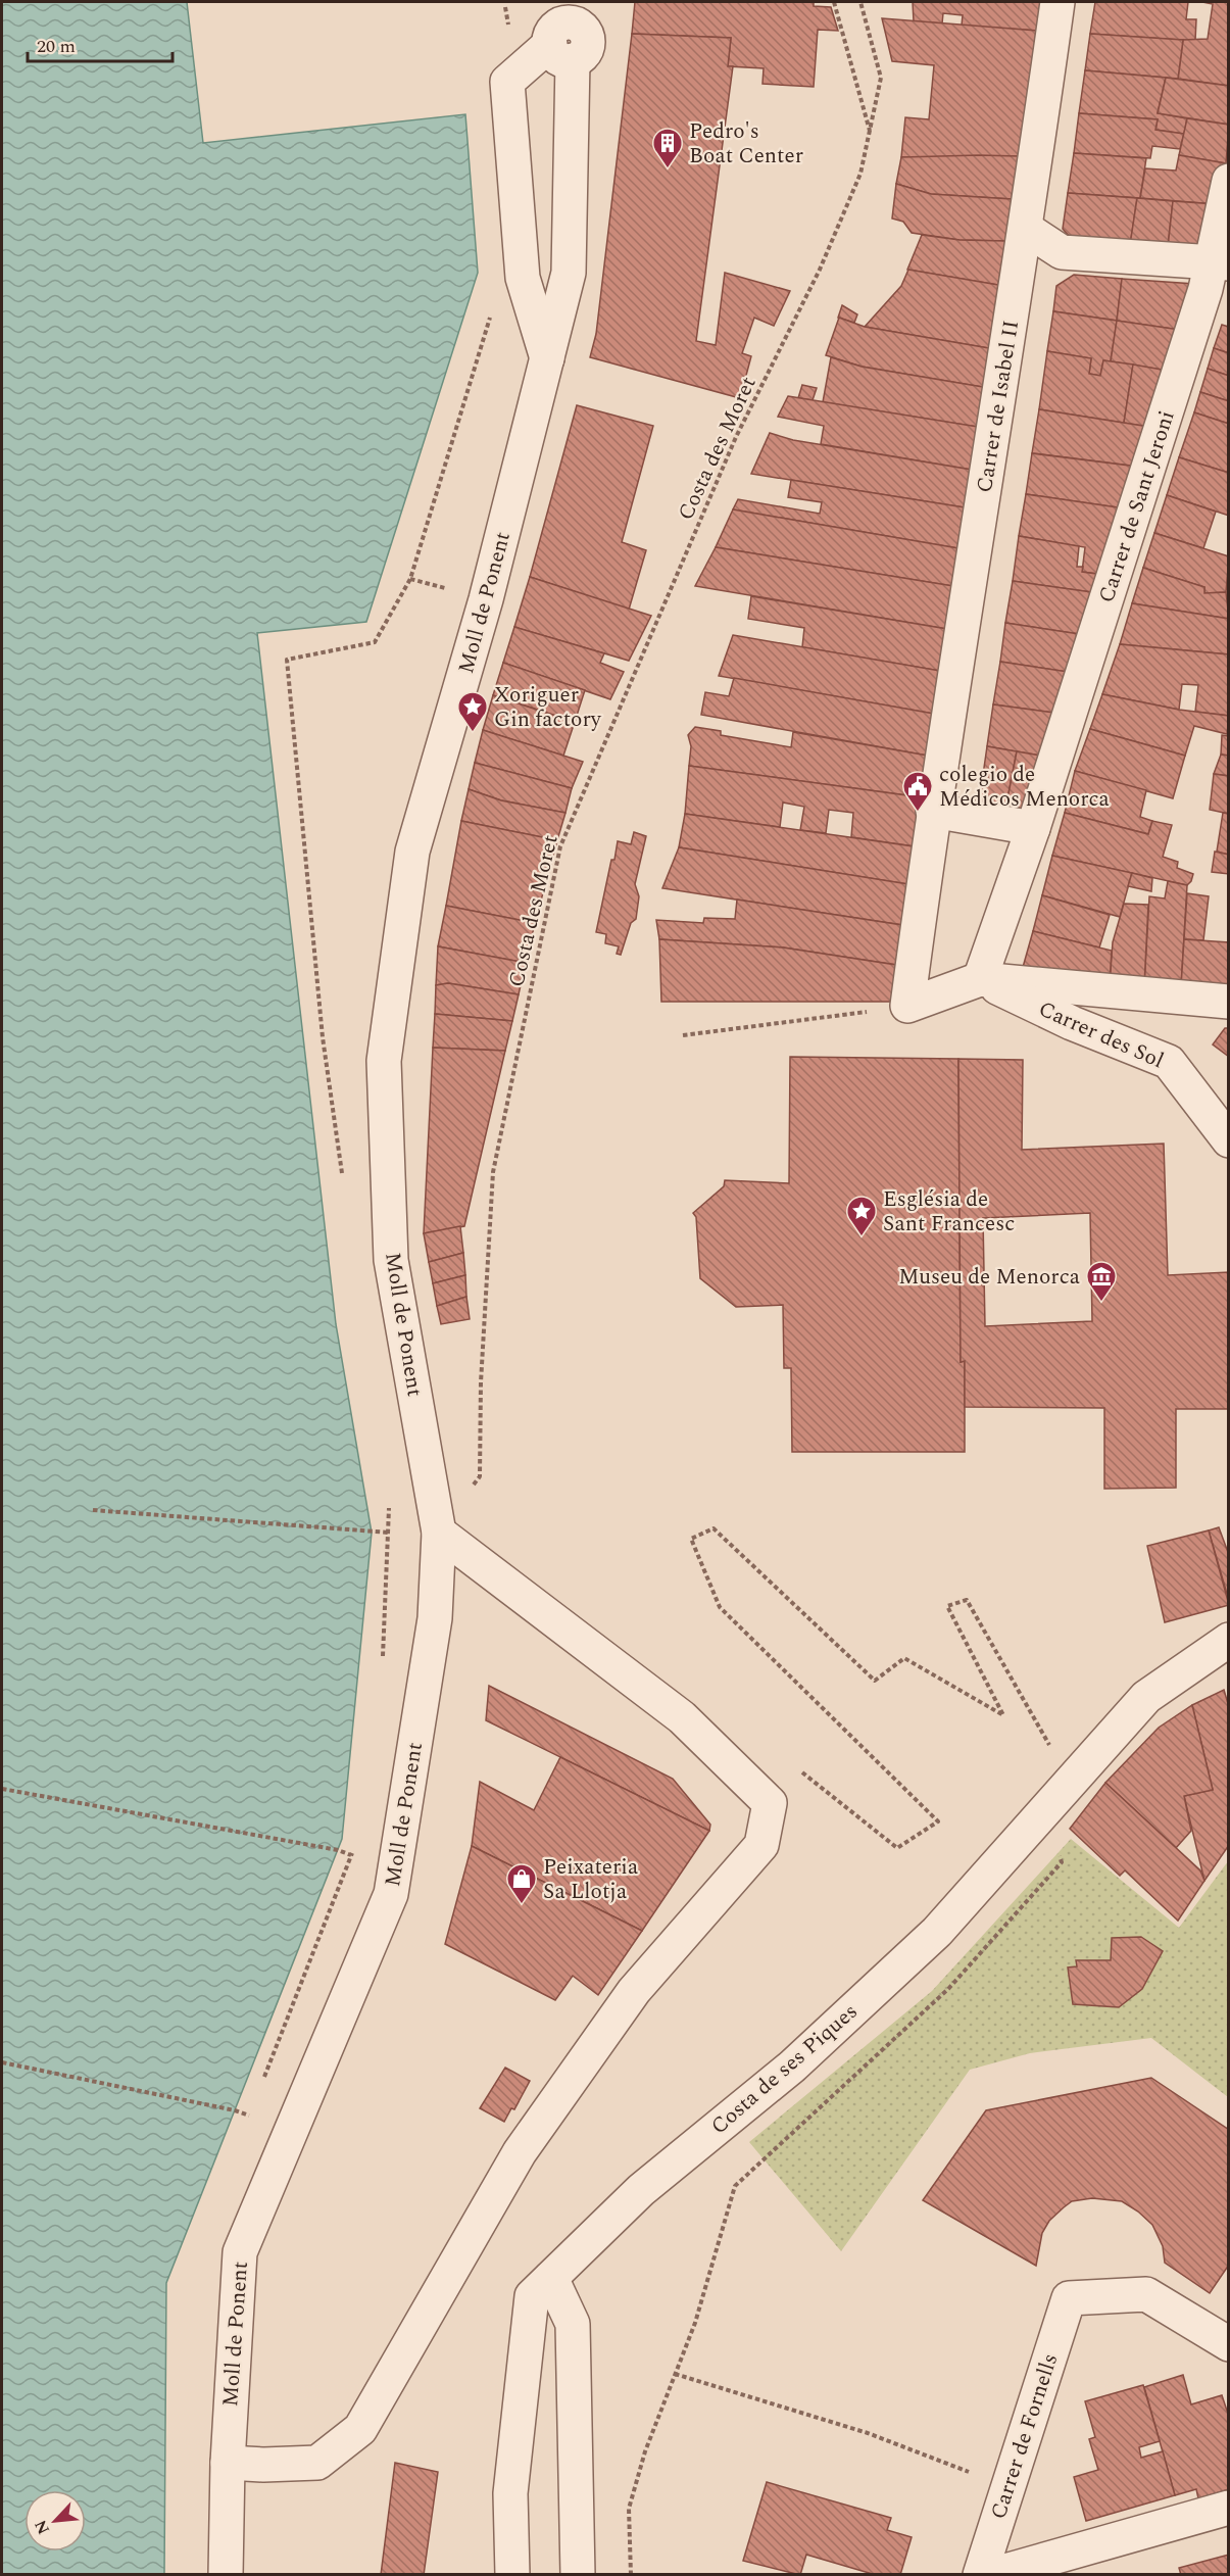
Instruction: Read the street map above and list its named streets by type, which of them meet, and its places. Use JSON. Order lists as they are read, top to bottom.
{
  "streets": {
    "street": [
      "Carrer de Isabel II",
      "Carrer de Sant Jeroni",
      "Moll de Ponent",
      "Carrer des Sol",
      "Costa de ses Piques",
      "Carrer de Fornells"
    ],
    "path": ["Costa des Moret"]
  },
  "crossings": [
    ["Carrer de Sant Jeroni", "Carrer des Sol"]
  ],
  "places": {
    "building": ["Pedro's Boat Center"],
    "place": ["Xoriguer Gin factory", "Església de Sant Francesc"],
    "public building": ["colegio de Médicos Menorca"],
    "museum": ["Museu de Menorca"],
    "shop": ["Peixateria Sa Llotja"]
  },
  "scale_bar": "20 m",
  "north": "bottom left"
}
